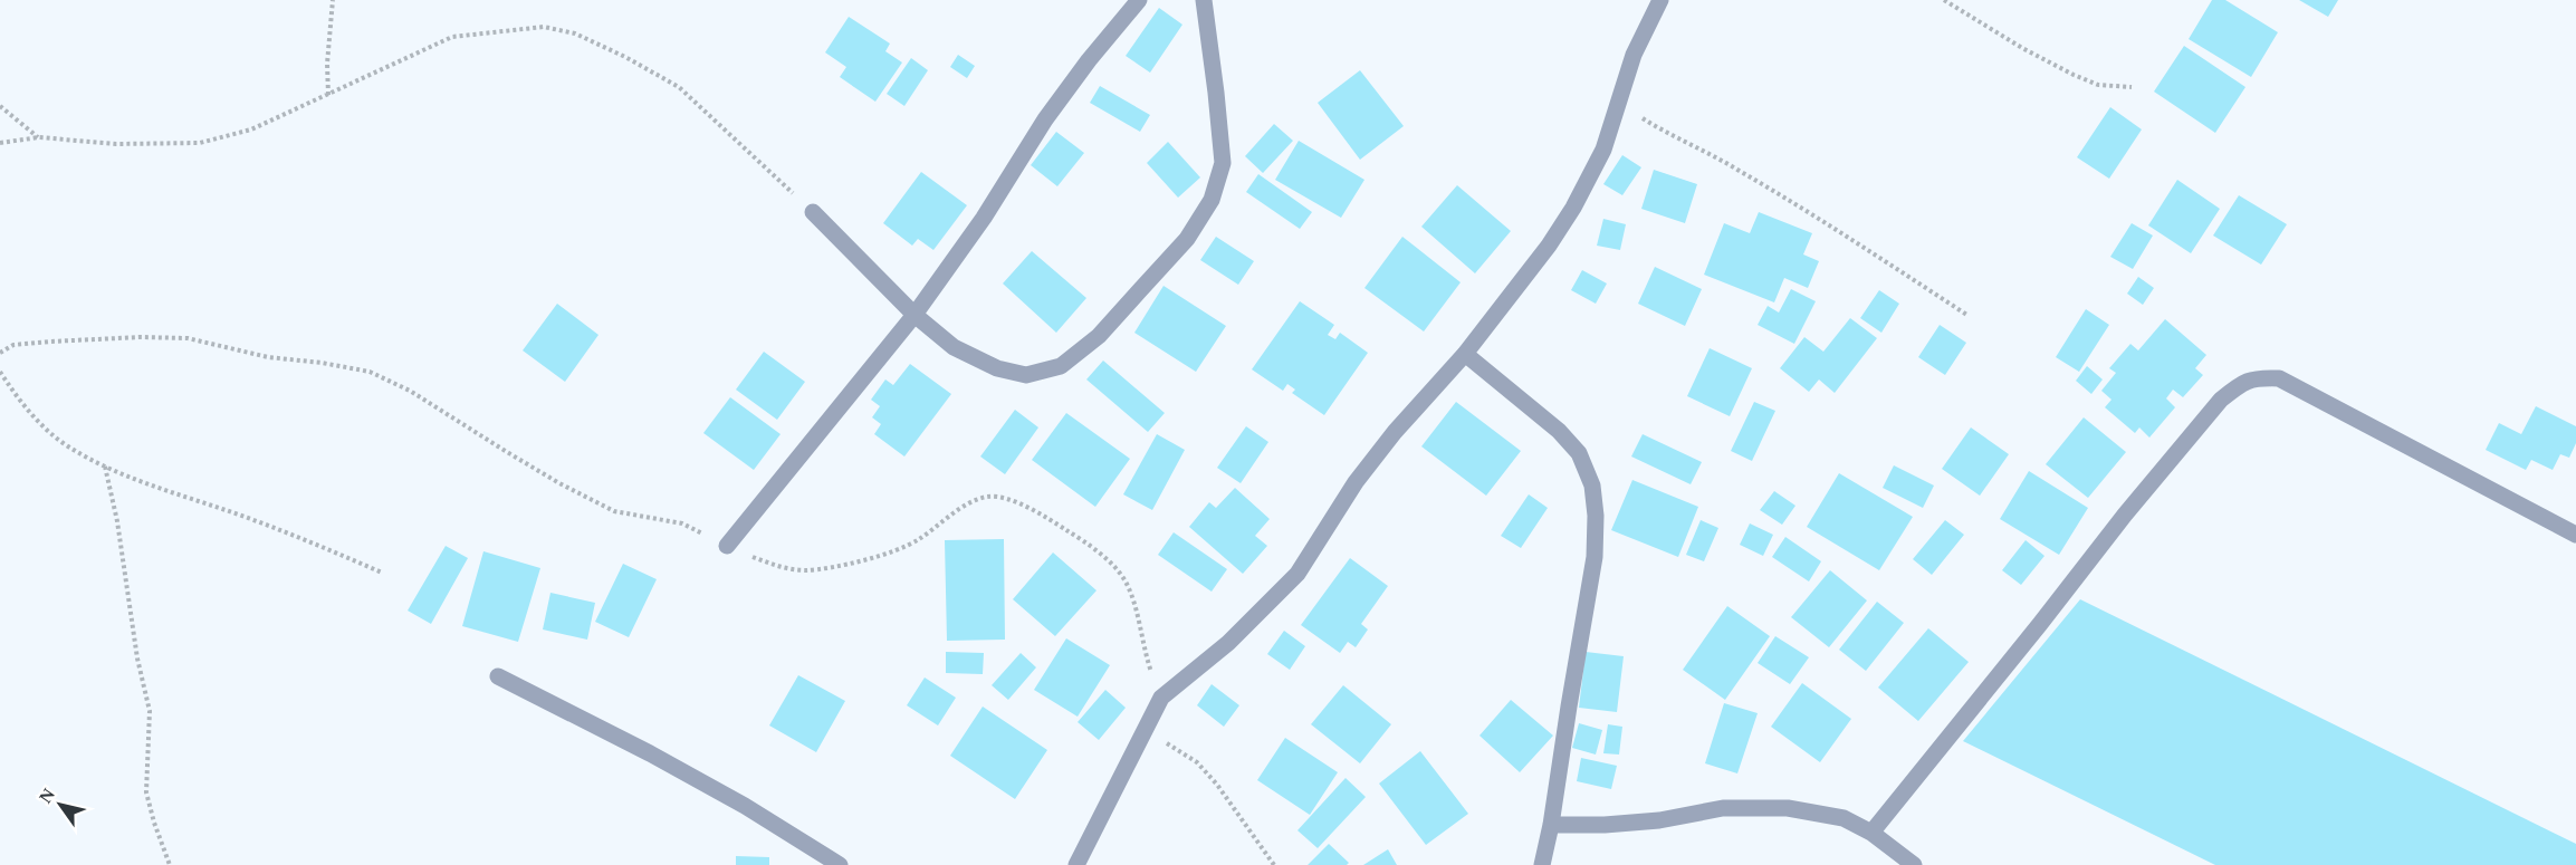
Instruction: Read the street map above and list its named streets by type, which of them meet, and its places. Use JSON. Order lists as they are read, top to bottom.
{
  "north": "top left"
}
